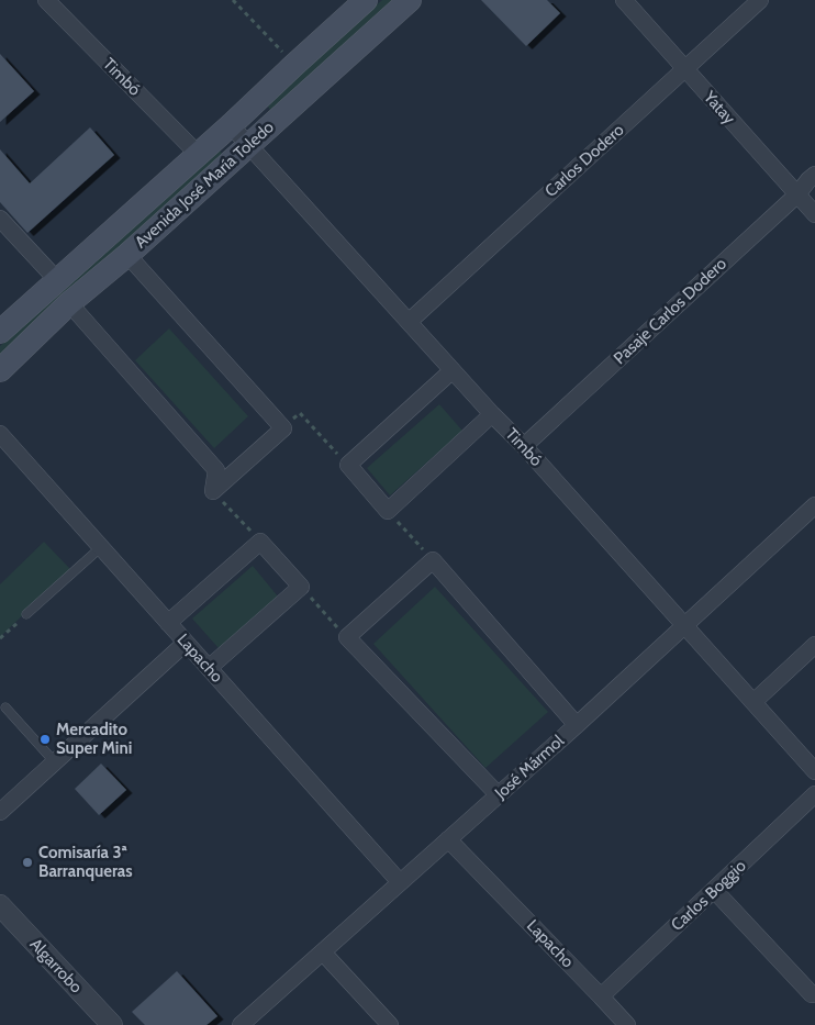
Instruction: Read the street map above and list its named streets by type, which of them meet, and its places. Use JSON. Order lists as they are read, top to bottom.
{
  "streets": {
    "main road": ["Avenida José María Toledo"],
    "street": [
      "Timbó",
      "Yatay",
      "Carlos Dodero",
      "Pasaje Carlos Dodero",
      "Lapacho",
      "José Mármol",
      "Carlos Boggio",
      "Algarrobo"
    ]
  },
  "crossings": [
    ["Timbó", "Carlos Dodero"],
    ["Timbó", "Avenida José María Toledo"],
    ["Timbó", "Pasaje Carlos Dodero"],
    ["Timbó", "José Mármol"],
    ["Yatay", "Carlos Dodero"],
    ["Yatay", "Pasaje Carlos Dodero"],
    ["Lapacho", "José Mármol"],
    ["Lapacho", "Carlos Boggio"]
  ],
  "places": ["Mercadito Super Mini", "Comisaría 3ª Barranqueras"]
}
